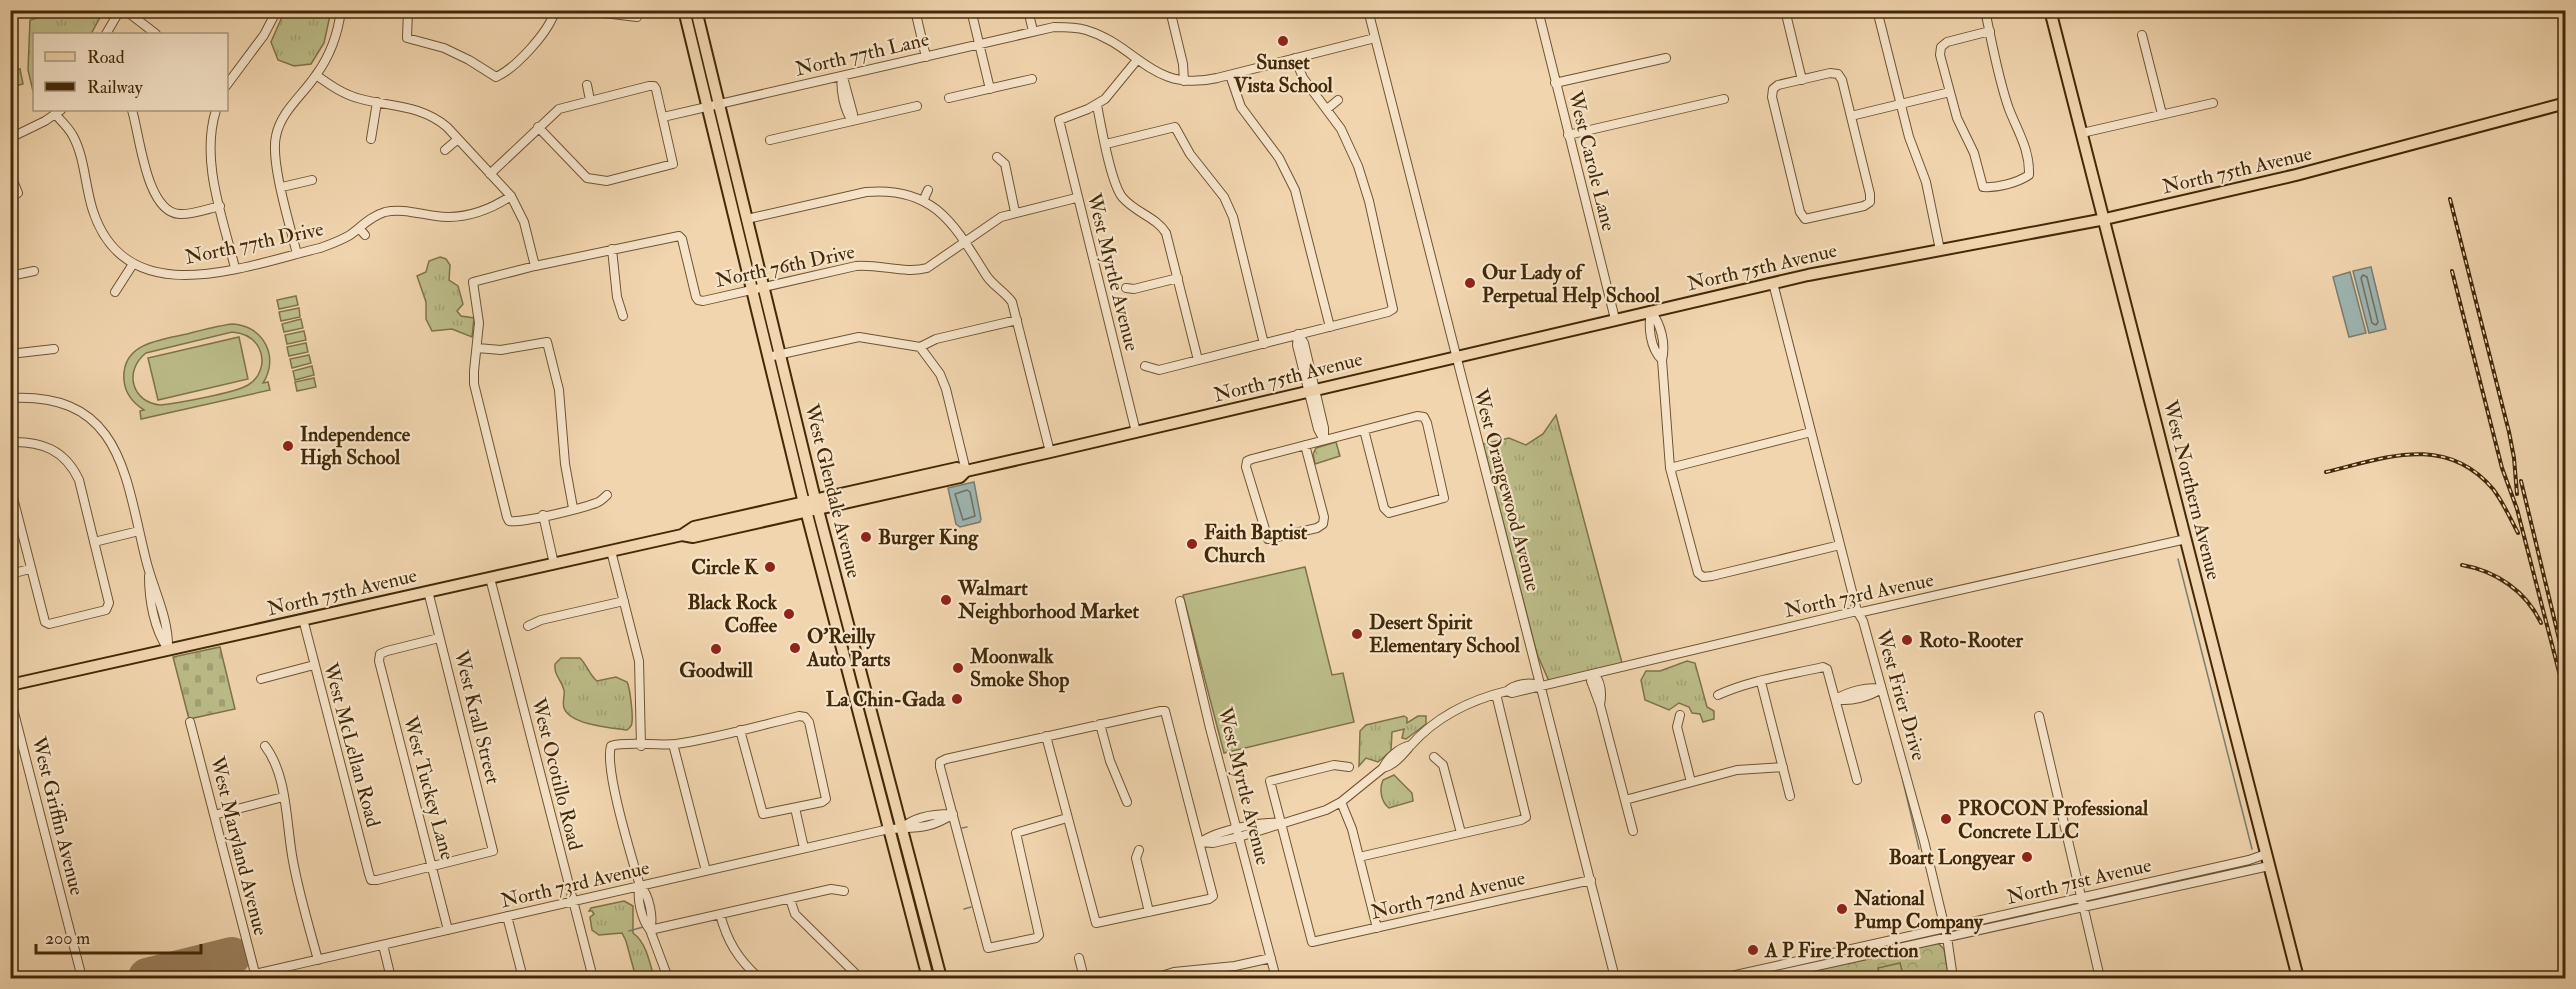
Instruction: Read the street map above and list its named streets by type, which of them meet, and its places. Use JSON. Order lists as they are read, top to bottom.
{
  "streets": {
    "main road": ["North 75th Avenue", "West Northern Avenue", "West Glendale Avenue"],
    "street": [
      "North 77th Lane",
      "West Carole Lane",
      "North 77th Drive",
      "North 76th Drive",
      "West Myrtle Avenue",
      "West Orangewood Avenue",
      "North 73rd Avenue",
      "West Frier Drive",
      "West Krall Street",
      "West McLellan Road",
      "West Ocotillo Road",
      "West Tuckey Lane",
      "West Griffin Avenue",
      "West Maryland Avenue",
      "North 71st Avenue",
      "North 72nd Avenue"
    ]
  },
  "crossings": [
    ["North 77th Lane", "West Orangewood Avenue"],
    ["North 77th Lane", "West Glendale Avenue"],
    ["West Carole Lane", "North 75th Avenue"],
    ["North 75th Avenue", "West Myrtle Avenue"],
    ["North 75th Avenue", "West Orangewood Avenue"],
    ["North 75th Avenue", "West Northern Avenue"],
    ["North 75th Avenue", "West Glendale Avenue"],
    ["North 75th Avenue", "West Frier Drive"],
    ["North 75th Avenue", "West Krall Street"],
    ["North 75th Avenue", "West McLellan Road"],
    ["North 75th Avenue", "West Ocotillo Road"],
    ["North 76th Drive", "West Myrtle Avenue"],
    ["North 76th Drive", "West Glendale Avenue"],
    ["West Myrtle Avenue", "North 73rd Avenue"],
    ["West Orangewood Avenue", "North 73rd Avenue"],
    ["West Orangewood Avenue", "North 72nd Avenue"],
    ["West Northern Avenue", "North 73rd Avenue"],
    ["West Northern Avenue", "North 71st Avenue"],
    ["West Glendale Avenue", "North 73rd Avenue"],
    ["North 73rd Avenue", "West Frier Drive"],
    ["North 73rd Avenue", "West Ocotillo Road"],
    ["North 73rd Avenue", "West Tuckey Lane"],
    ["North 73rd Avenue", "West Maryland Avenue"],
    ["North 73rd Avenue", "North 72nd Avenue"],
    ["West Frier Drive", "North 71st Avenue"],
    ["West Krall Street", "West McLellan Road"],
    ["West Krall Street", "West Tuckey Lane"],
    ["West McLellan Road", "West Tuckey Lane"]
  ],
  "places": [
    "Sunset Vista School",
    "Our Lady of Perpetual Help School",
    "Independence High School",
    "Burger King",
    "Faith Baptist Church",
    "Circle K",
    "Walmart Neighborhood Market",
    "Black Rock Coffee",
    "Desert Spirit Elementary School",
    "Roto-Rooter",
    "O'Reilly Auto Parts",
    "Goodwill",
    "Moonwalk Smoke Shop",
    "La Chin-Gada",
    "PROCON Professional Concrete LLC",
    "Boart Longyear",
    "National Pump Company",
    "A P Fire Protection"
  ],
  "legend": ["Road", "Railway"],
  "scale_bar": "200 m"
}
